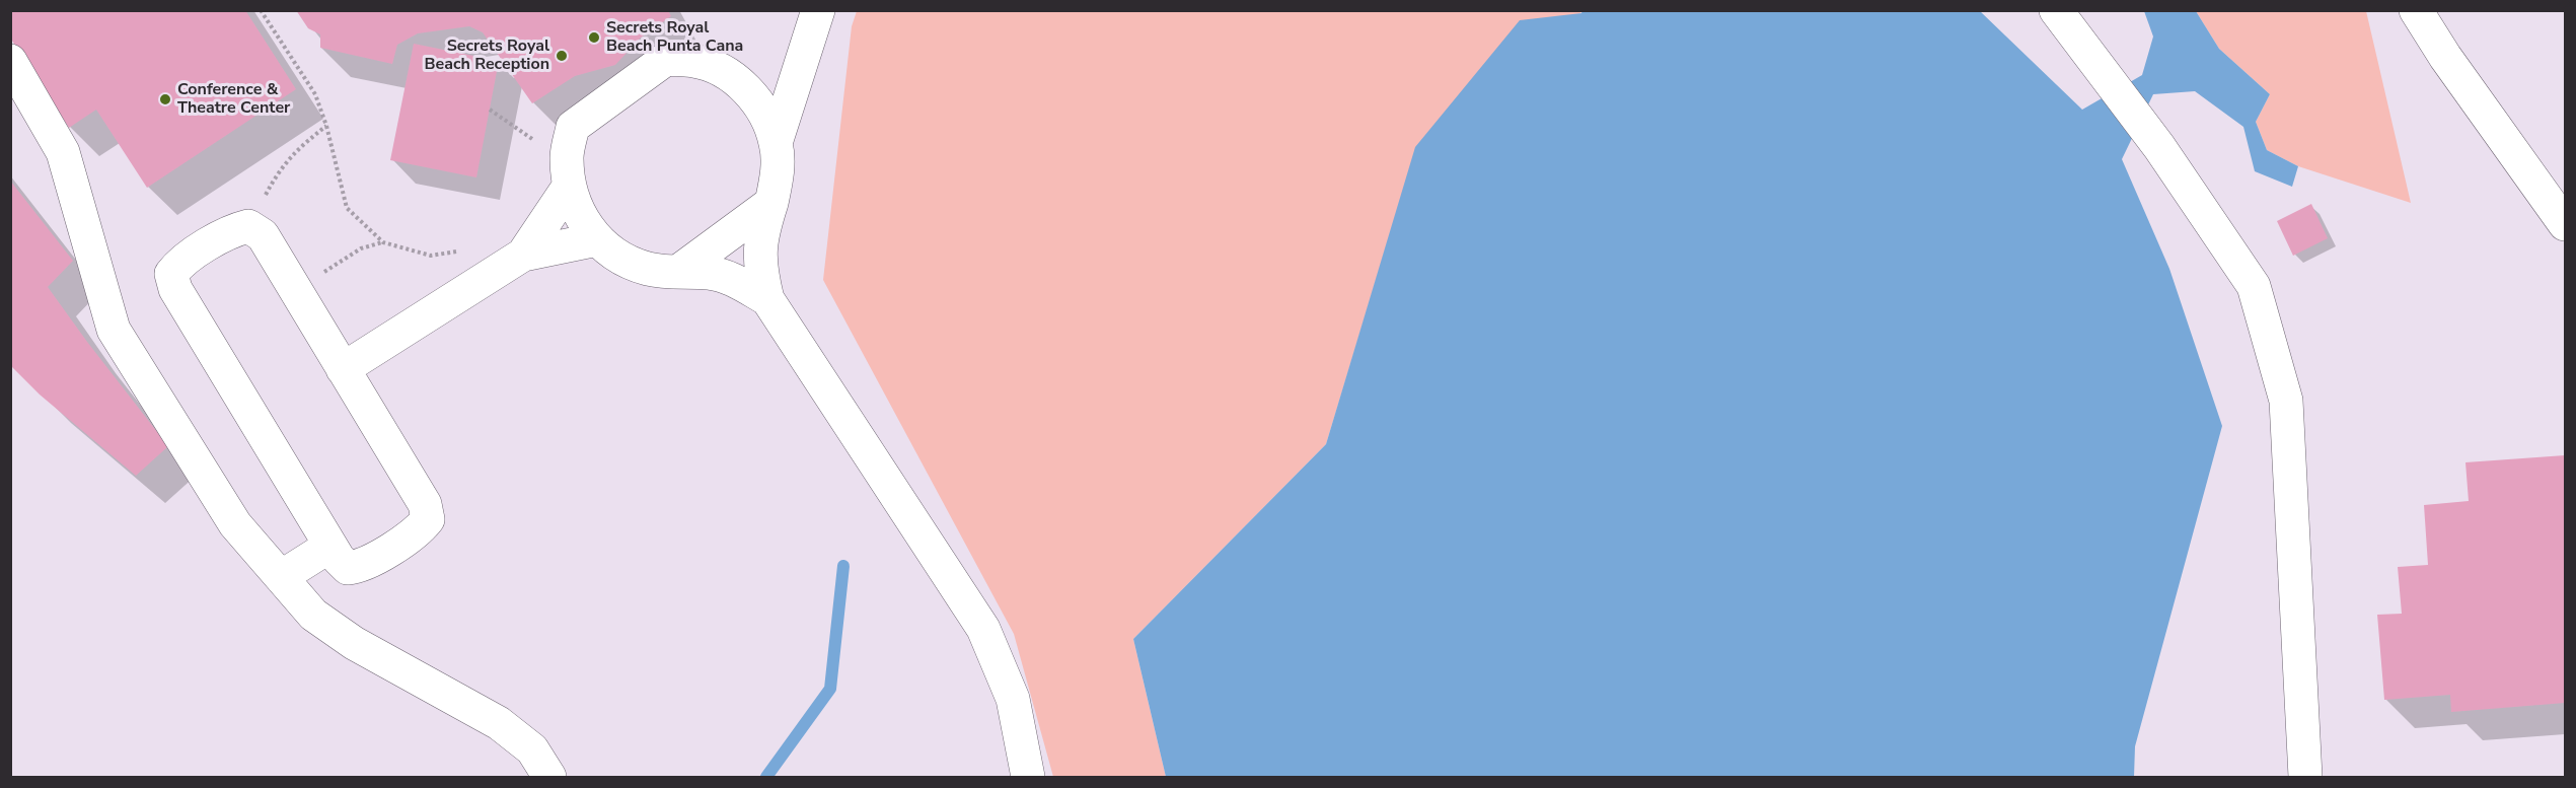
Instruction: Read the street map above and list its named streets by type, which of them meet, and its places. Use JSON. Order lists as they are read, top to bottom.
{
  "places": ["Secrets Royal Beach Punta Cana", "Secrets Royal Beach Reception", "Conference & Theatre Center"]
}
